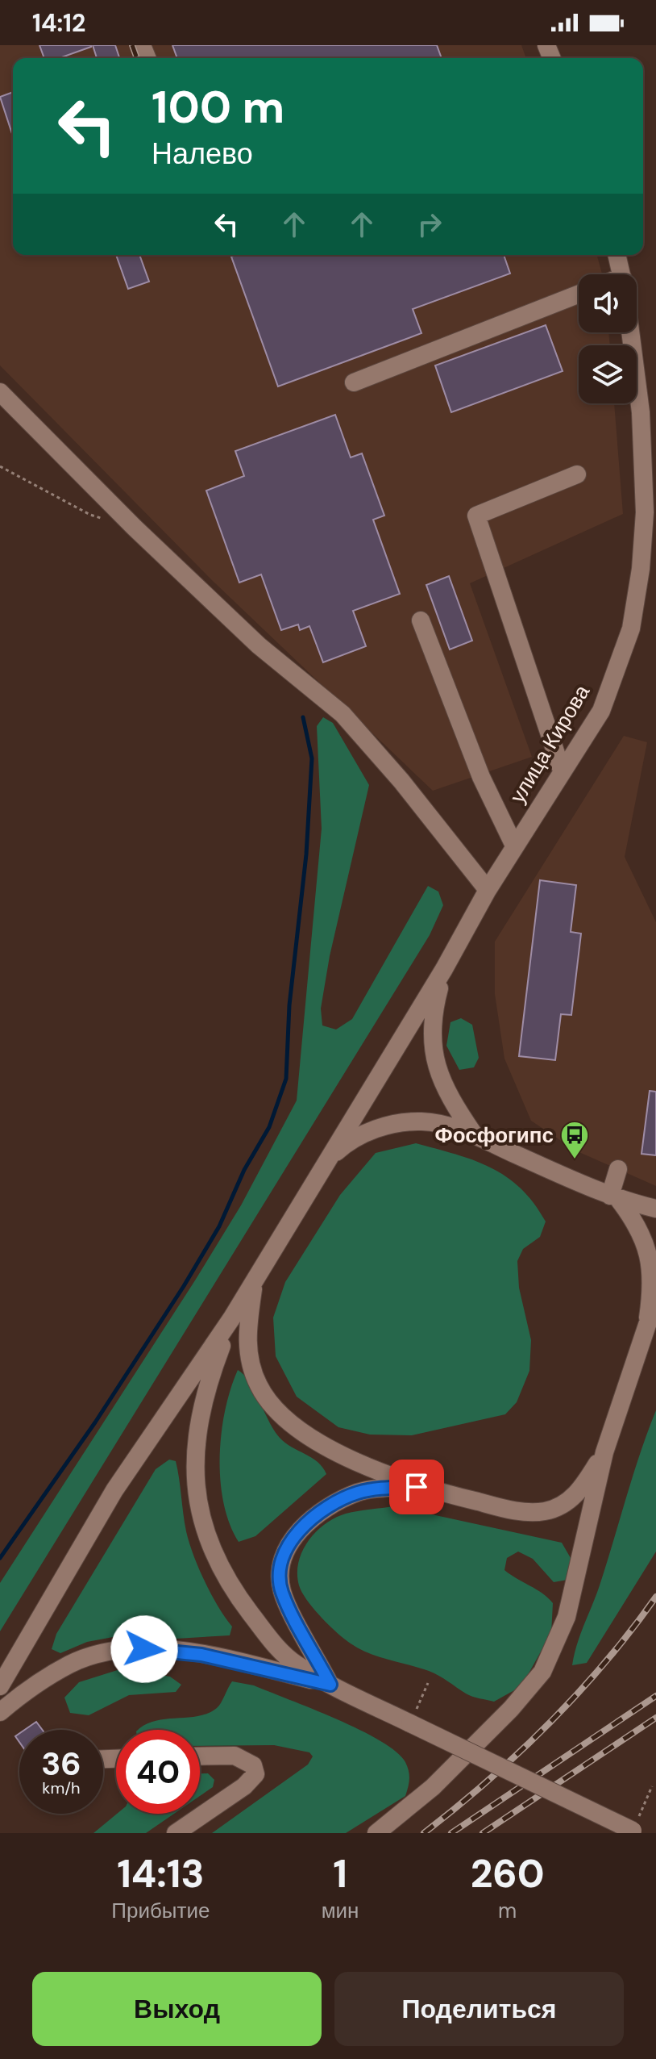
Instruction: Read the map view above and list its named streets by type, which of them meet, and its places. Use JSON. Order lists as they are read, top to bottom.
{
  "streets": {
    "street": ["улица Кирова"]
  },
  "places": {
    "bus stop": ["Фосфогипс"]
  },
  "page": {
    "status": "14:12",
    "turn": ["100 m", "Налево"],
    "speed": "36 km/h",
    "limit": "40",
    "eta": [
      "14:13",
      "Прибытие",
      "1",
      "мин",
      "260",
      "m"
    ],
    "buttons": ["Выход", "Поделиться"]
  }
}
